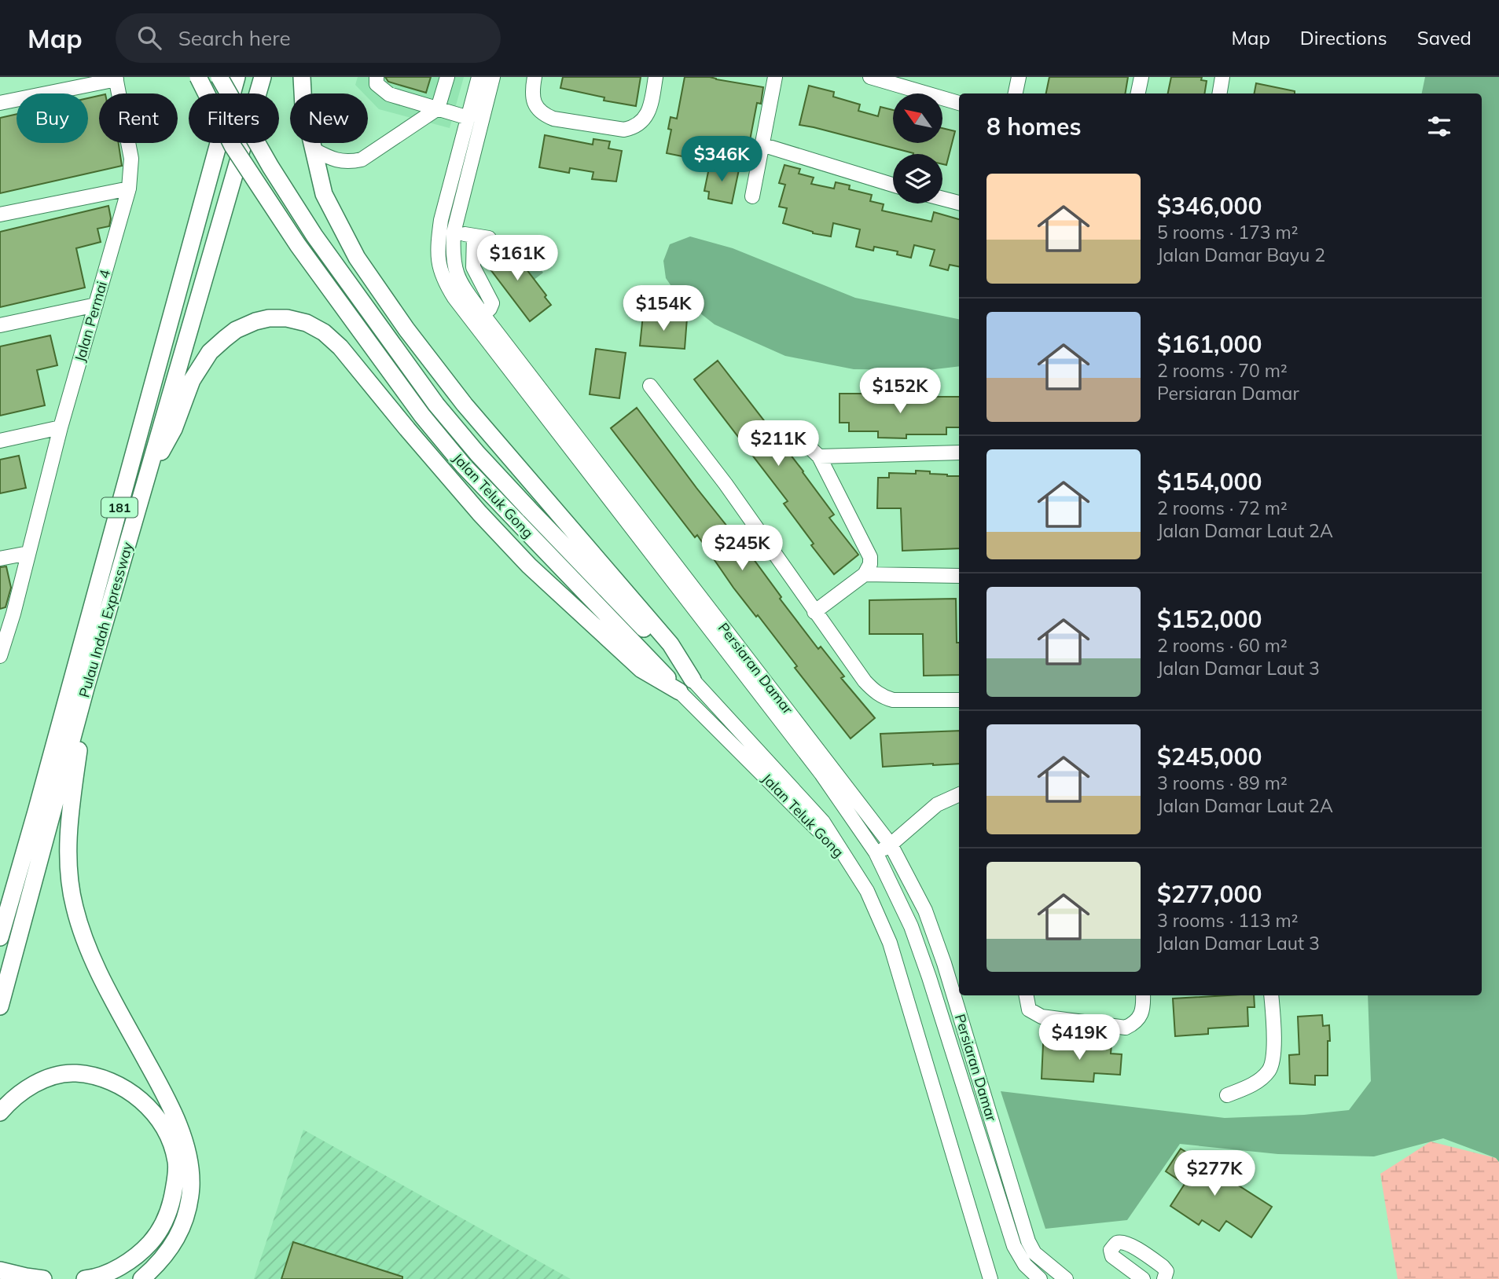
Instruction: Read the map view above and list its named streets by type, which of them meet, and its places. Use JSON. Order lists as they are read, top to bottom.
{
  "streets": {
    "main road": ["Jalan Teluk Gong", "181", "Pulau Indah Expressway"],
    "street": ["Jalan Permai 4", "Persiaran Damar"]
  },
  "north": "top left",
  "page": {
    "header": "Map",
    "search": "Search here",
    "nav": ["Map", "Directions", "Saved"],
    "chip": [
      "Buy",
      "Rent",
      "Filters",
      "New"
    ],
    "heading": "8 homes",
    "price": [
      "$346K",
      "$161K",
      "$154K",
      "$152K",
      "$211K",
      "$245K",
      "$419K",
      "$277K"
    ],
    "list": [
      {
        "name": "$346,000",
        "note": "5 rooms · 173 m² · Jalan Damar Bayu 2"
      },
      {
        "name": "$161,000",
        "note": "2 rooms · 70 m² · Persiaran Damar"
      },
      {
        "name": "$154,000",
        "note": "2 rooms · 72 m² · Jalan Damar Laut 2A"
      },
      {
        "name": "$152,000",
        "note": "2 rooms · 60 m² · Jalan Damar Laut 3"
      },
      {
        "name": "$245,000",
        "note": "3 rooms · 89 m² · Jalan Damar Laut 2A"
      },
      {
        "name": "$277,000",
        "note": "3 rooms · 113 m² · Jalan Damar Laut 3"
      }
    ]
  }
}
